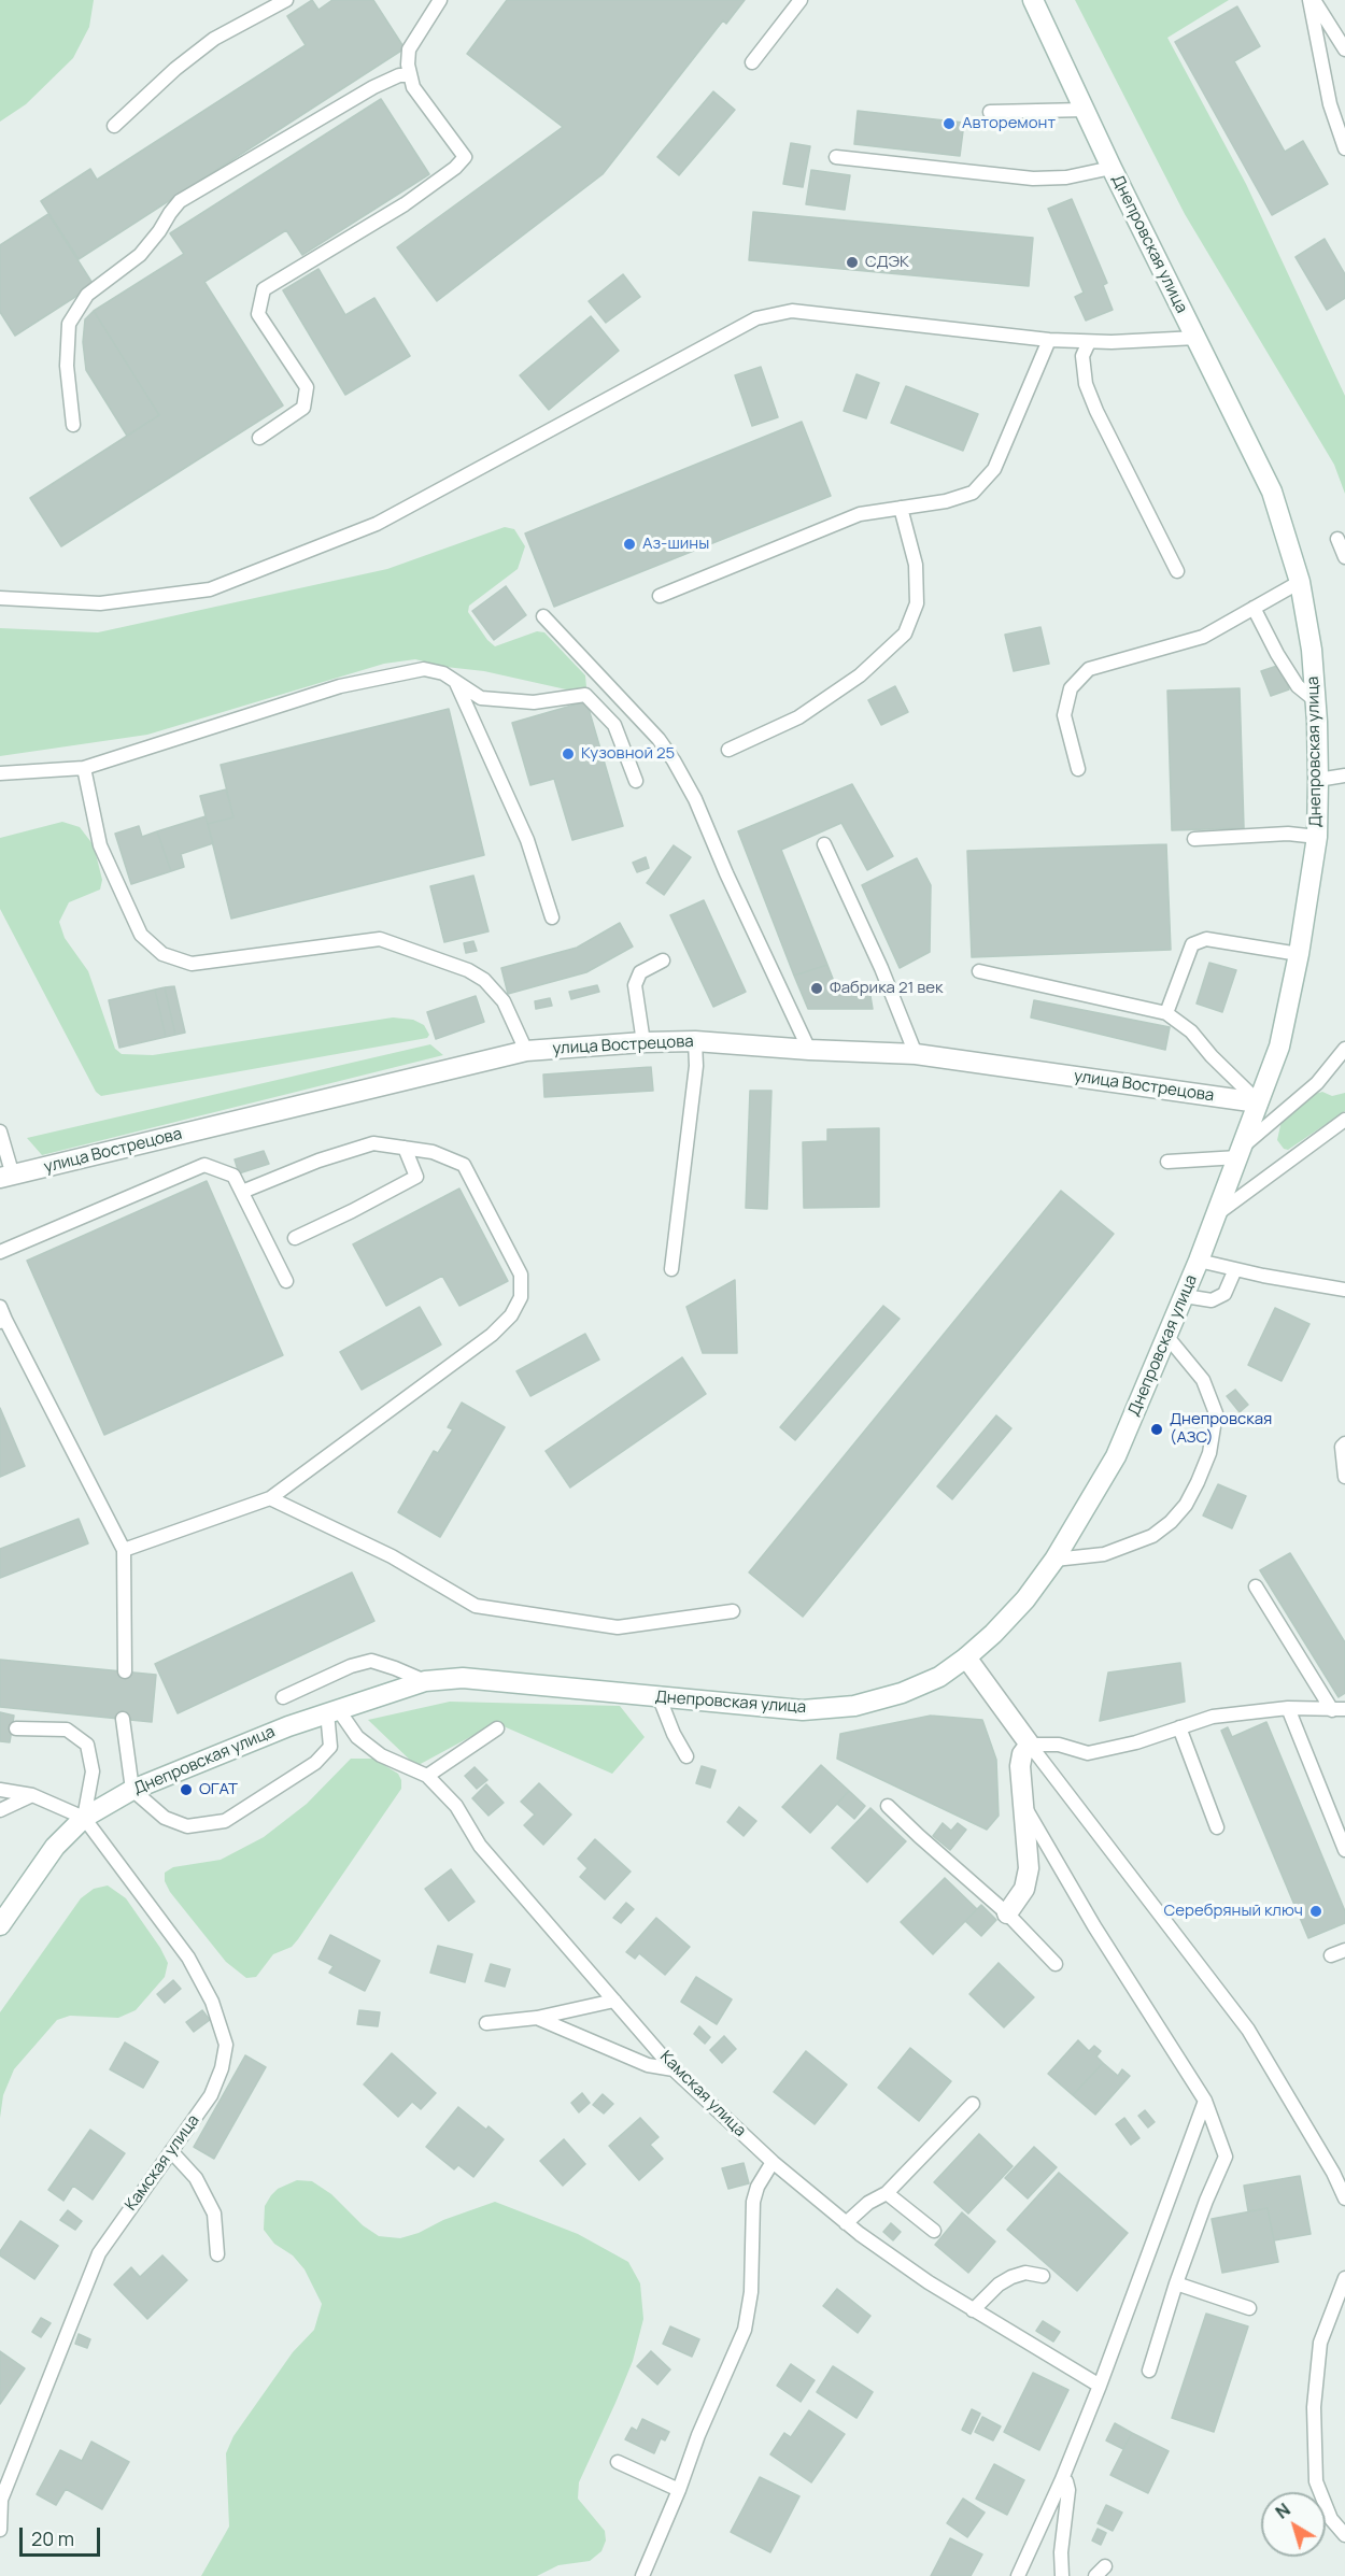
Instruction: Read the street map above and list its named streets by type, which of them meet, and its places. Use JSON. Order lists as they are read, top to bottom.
{
  "streets": {
    "main road": ["Днепровская улица", "улица Вострецова"],
    "lane": ["Камская улица"]
  },
  "crossings": [
    ["Днепровская улица", "улица Вострецова"],
    ["Днепровская улица", "Камская улица"]
  ],
  "places": [
    "Авторемонт",
    "СДЭК",
    "Аз-шины",
    "Кузовной 25",
    "Фабрика 21 век",
    "Днепровская (АЗС)",
    "ОГАТ",
    "Серебряный ключ"
  ],
  "scale_bar": "20 m",
  "north": "top left"
}
